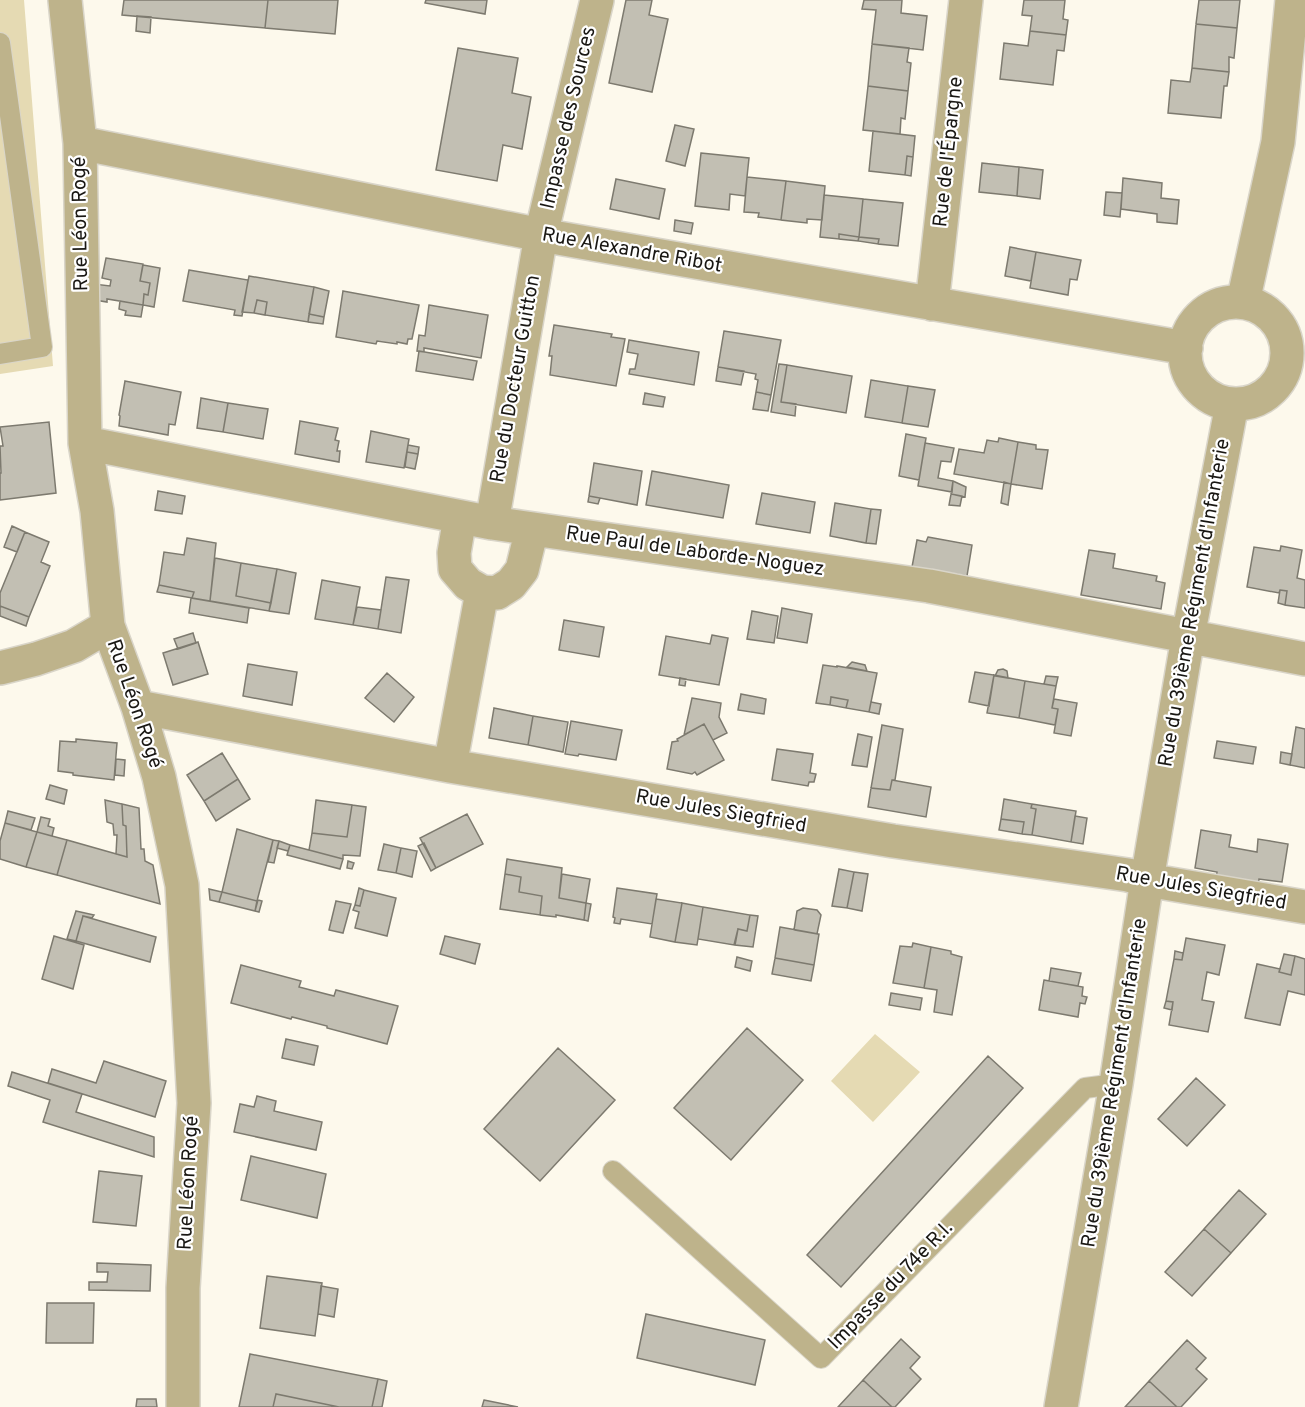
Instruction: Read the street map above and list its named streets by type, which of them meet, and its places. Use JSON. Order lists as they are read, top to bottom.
{
  "streets": {
    "street": [
      "Impasse des Sources",
      "Rue de l'Épargne",
      "Rue Léon Rogé",
      "Rue Alexandre Ribot",
      "Rue du Docteur Guitton",
      "Rue Paul de Laborde-Noguez",
      "Rue du 39ième Régiment d'Infanterie",
      "Rue Jules Siegfried"
    ],
    "lane": ["Impasse du 74e R.I."]
  },
  "crossings": [
    ["Impasse des Sources", "Rue Alexandre Ribot"],
    ["Impasse des Sources", "Rue du Docteur Guitton"],
    ["Rue de l'Épargne", "Rue Alexandre Ribot"],
    ["Rue Léon Rogé", "Rue Alexandre Ribot"],
    ["Rue Léon Rogé", "Rue Paul de Laborde-Noguez"],
    ["Rue Léon Rogé", "Rue Jules Siegfried"],
    ["Rue Alexandre Ribot", "Rue du Docteur Guitton"],
    ["Rue Alexandre Ribot", "Rue du 39ième Régiment d'Infanterie"],
    ["Rue du Docteur Guitton", "Rue Paul de Laborde-Noguez"],
    ["Rue Paul de Laborde-Noguez", "Rue du 39ième Régiment d'Infanterie"],
    ["Rue du 39ième Régiment d'Infanterie", "Rue Jules Siegfried"],
    ["Rue du 39ième Régiment d'Infanterie", "Impasse du 74e R.I."]
  ]
}
